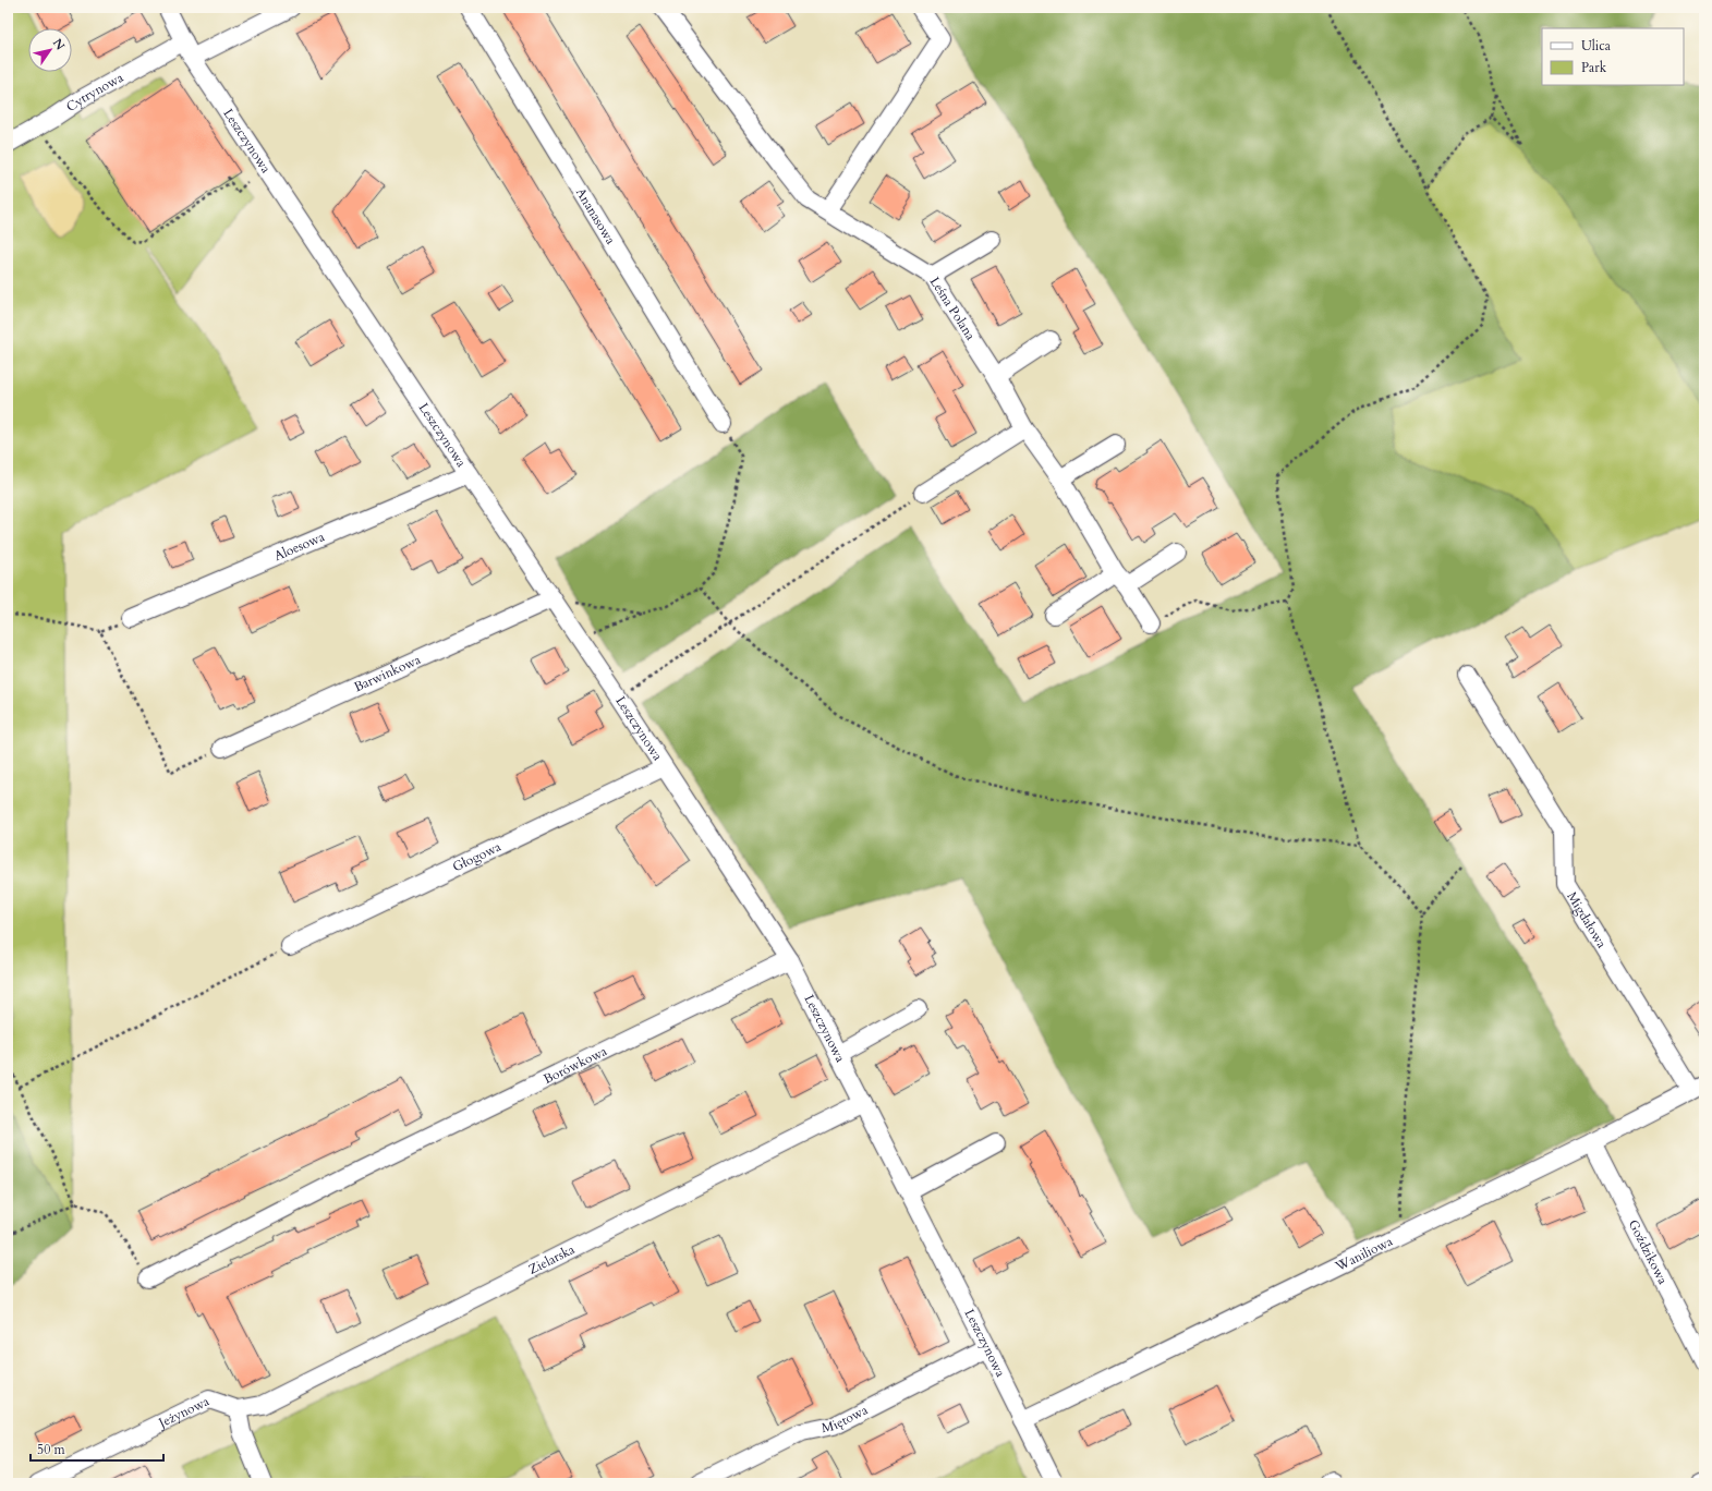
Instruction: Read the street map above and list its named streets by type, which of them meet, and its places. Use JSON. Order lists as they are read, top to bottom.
{
  "streets": {
    "street": [
      "Cytrynowa",
      "Leszczynowa",
      "Ananasowa",
      "Leśna Polana",
      "Aloesowa",
      "Barwinkowa",
      "Głogowa",
      "Migdałowa",
      "Borówkowa",
      "Goździkowa",
      "Waniliowa",
      "Zielarska",
      "Jeżynowa",
      "Miętowa"
    ]
  },
  "crossings": [
    ["Cytrynowa", "Leszczynowa"],
    ["Leszczynowa", "Aloesowa"],
    ["Leszczynowa", "Barwinkowa"],
    ["Leszczynowa", "Głogowa"],
    ["Leszczynowa", "Borówkowa"],
    ["Leszczynowa", "Waniliowa"],
    ["Leszczynowa", "Zielarska"],
    ["Leszczynowa", "Miętowa"],
    ["Migdałowa", "Waniliowa"],
    ["Goździkowa", "Waniliowa"],
    ["Zielarska", "Jeżynowa"]
  ],
  "legend": ["Ulica", "Park"],
  "scale_bar": "50 m",
  "north": "top right"
}
